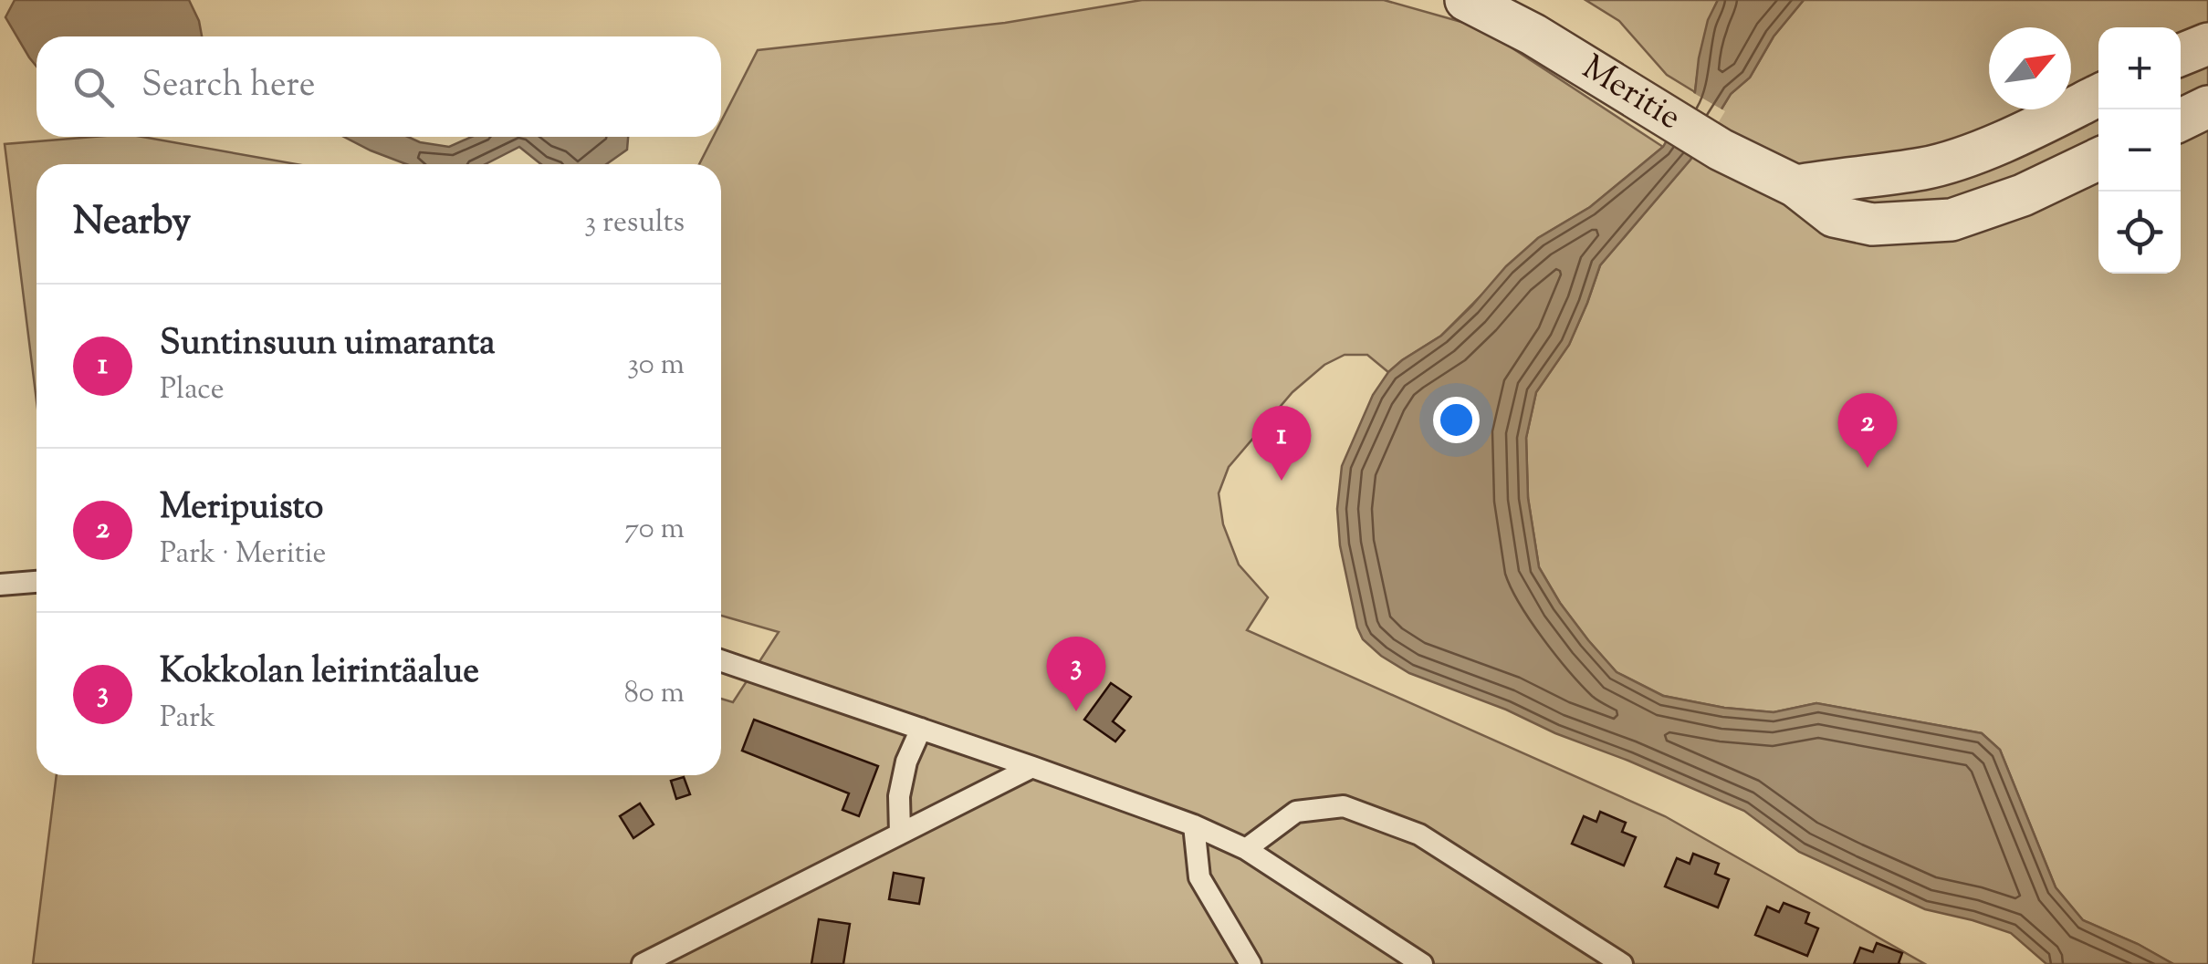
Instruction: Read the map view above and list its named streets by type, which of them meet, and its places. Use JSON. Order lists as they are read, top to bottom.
{
  "streets": {
    "street": ["Meritie"]
  },
  "north": "top right",
  "page": {
    "map_buttons": ["+", "−"],
    "search": "Search here",
    "heading": ["Nearby", "3 results"],
    "list": [
      {
        "mark": "1",
        "name": "Suntinsuun uimaranta",
        "note": "Place",
        "value": "30 m"
      },
      {
        "mark": "2",
        "name": "Meripuisto",
        "note": "Park · Meritie",
        "value": "70 m"
      },
      {
        "mark": "3",
        "name": "Kokkolan leirintäalue",
        "note": "Park",
        "value": "80 m"
      }
    ],
    "pins": ["2", "1", "3"]
  }
}
